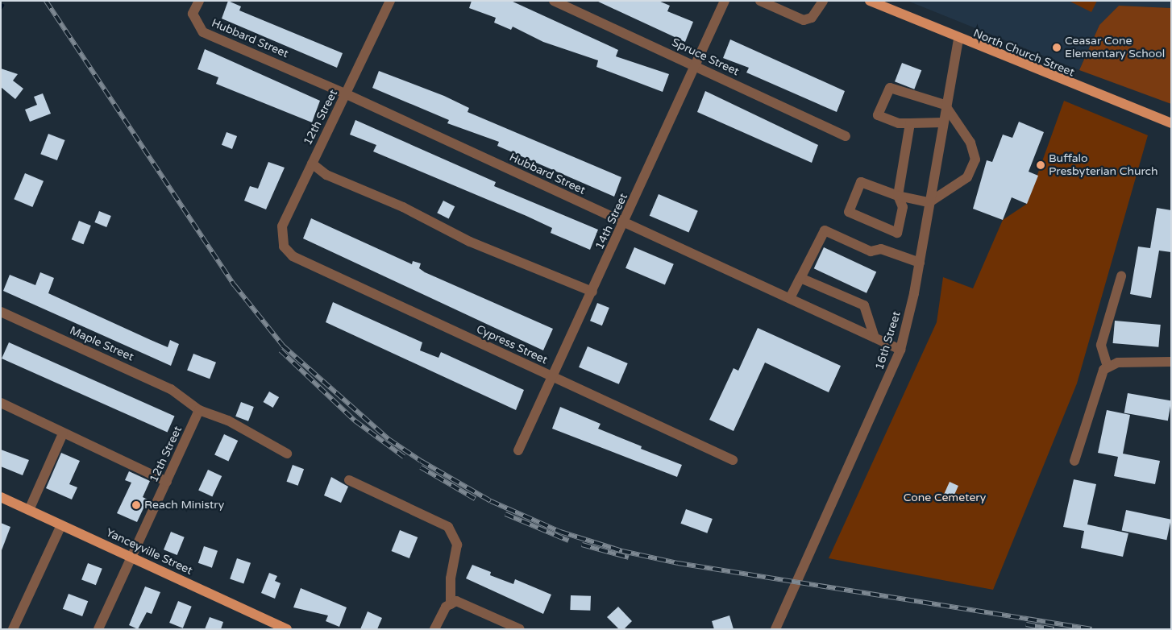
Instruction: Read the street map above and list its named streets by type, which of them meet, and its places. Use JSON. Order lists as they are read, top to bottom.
{
  "streets": {
    "main road": ["North Church Street", "Yanceyville Street"],
    "street": [
      "Hubbard Street",
      "Spruce Street",
      "12th Street",
      "14th Street",
      "16th Street",
      "Maple Street",
      "Cypress Street"
    ]
  },
  "crossings": [
    ["Hubbard Street", "12th Street"],
    ["Hubbard Street", "14th Street"],
    ["Hubbard Street", "16th Street"],
    ["North Church Street", "16th Street"],
    ["Spruce Street", "14th Street"],
    ["12th Street", "Maple Street"],
    ["12th Street", "Cypress Street"],
    ["12th Street", "Yanceyville Street"],
    ["14th Street", "Cypress Street"]
  ],
  "parks": ["Cone Cemetery"],
  "places": ["Ceasar Cone Elementary School", "Buffalo Presbyterian Church", "Reach Ministry"]
}
